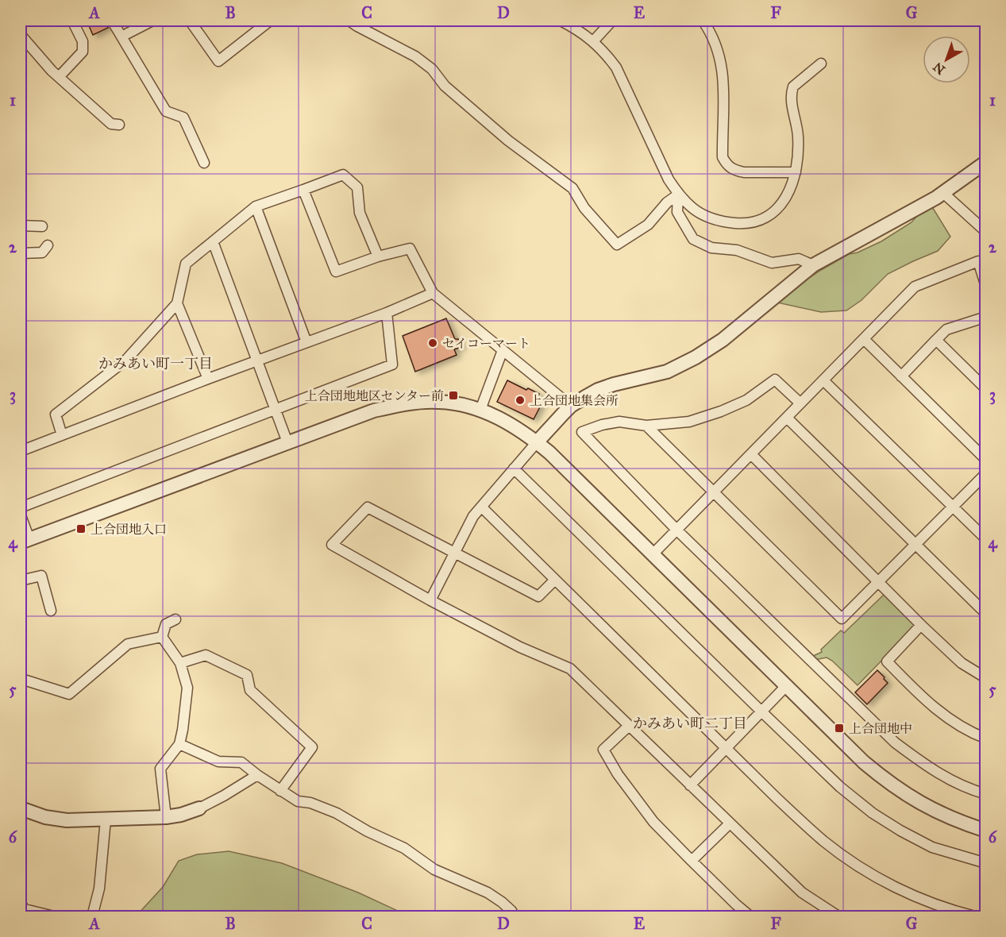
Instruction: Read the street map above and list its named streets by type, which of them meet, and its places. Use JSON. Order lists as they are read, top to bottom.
{
  "districts": ["かみあい町一丁目", "かみあい町二丁目"],
  "places": {
    "other": ["セイコーマート", "上合団地集会所"],
    "transit": ["上合団地地区センター前", "上合団地入口", "上合団地中"]
  },
  "north": "bottom left",
  "grid": {
    "columns": [
      "A",
      "B",
      "C",
      "D",
      "E",
      "F",
      "G"
    ],
    "rows": [
      "1",
      "2",
      "3",
      "4",
      "5",
      "6"
    ]
  }
}
